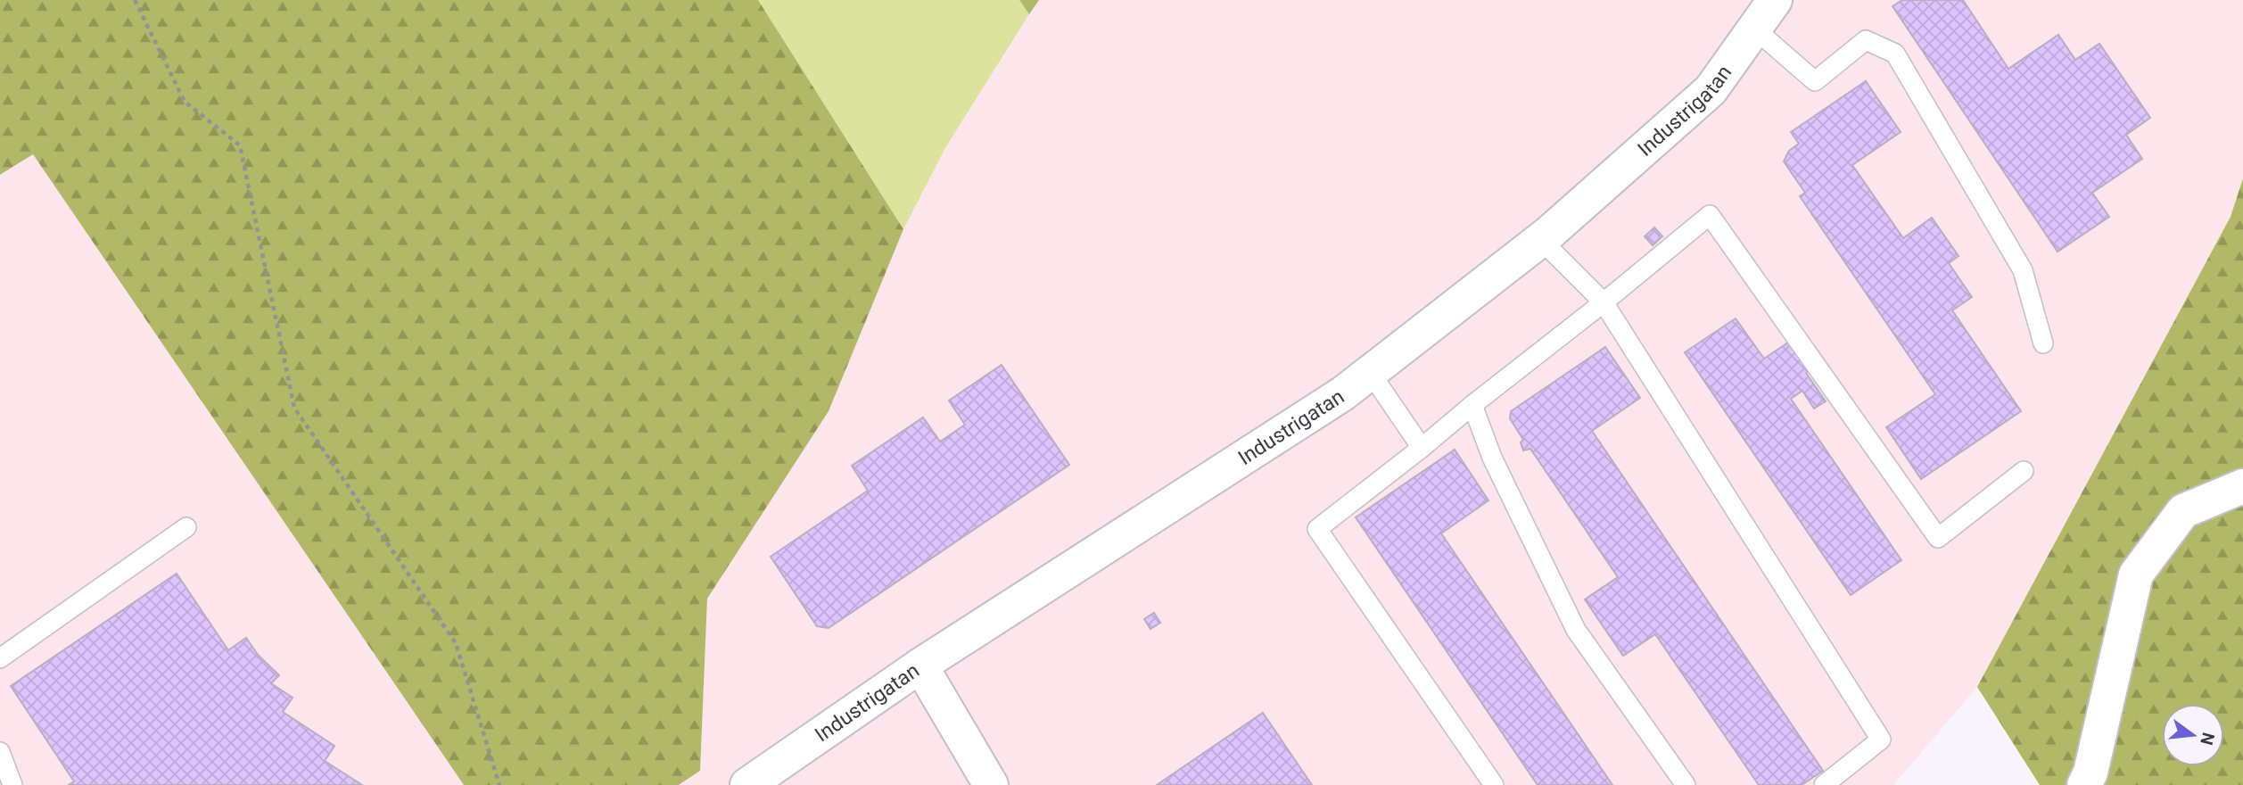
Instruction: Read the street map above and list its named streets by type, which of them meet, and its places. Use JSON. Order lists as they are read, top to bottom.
{
  "streets": {
    "street": ["Industrigatan"]
  },
  "north": "right"
}
